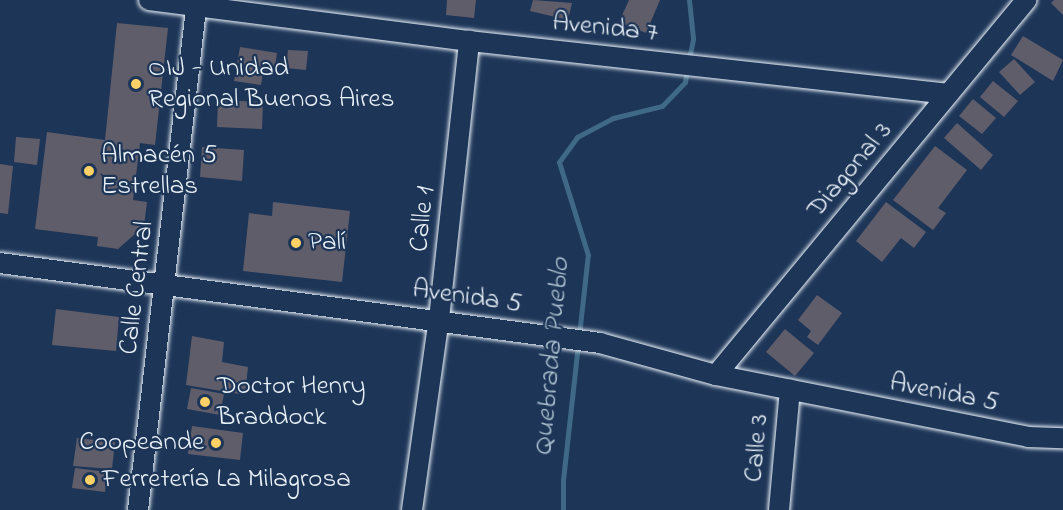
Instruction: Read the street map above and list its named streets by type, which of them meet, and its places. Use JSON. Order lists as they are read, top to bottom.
{
  "streets": {
    "street": [
      "Avenida 7",
      "Diagonal 3",
      "Calle 1",
      "Calle Central",
      "Avenida 5",
      "Calle 3"
    ]
  },
  "crossings": [
    ["Avenida 7", "Diagonal 3"],
    ["Avenida 7", "Calle 1"],
    ["Avenida 7", "Calle Central"],
    ["Diagonal 3", "Avenida 5"],
    ["Calle 1", "Avenida 5"],
    ["Calle Central", "Avenida 5"],
    ["Avenida 5", "Calle 3"]
  ],
  "water": ["Quebrada Pueblo"],
  "places": [
    "OIJ - Unidad Regional Buenos Aires",
    "Almacén 5 Estrellas",
    "Palí",
    "Doctor Henry Braddock",
    "Coopeande",
    "Ferretería La Milagrosa"
  ]
}
